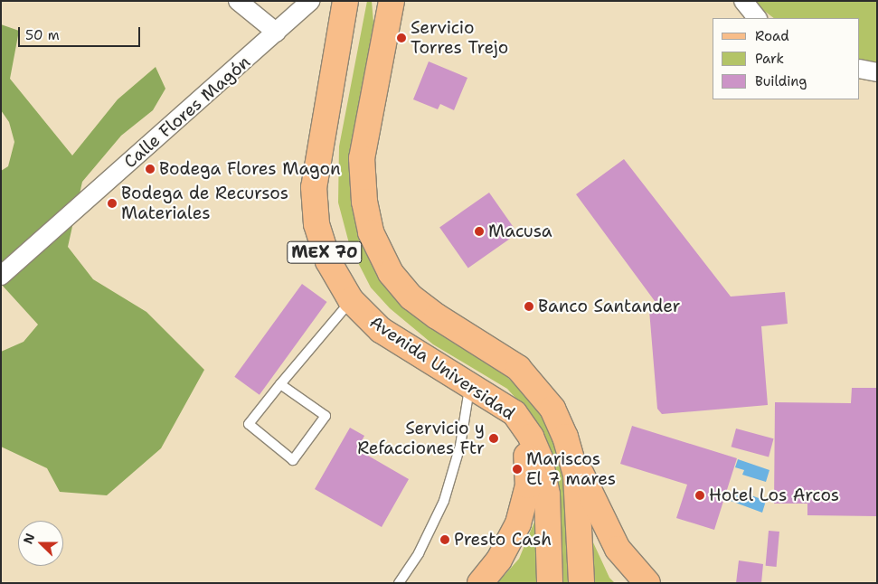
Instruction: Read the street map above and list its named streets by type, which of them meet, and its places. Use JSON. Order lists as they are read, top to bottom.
{
  "streets": {
    "main road": ["MEX 70", "Avenida Universidad"],
    "street": ["Calle Flores Magón"]
  },
  "places": [
    "Servicio Torres Trejo",
    "Bodega Flores Magon",
    "Bodega de Recursos Materiales",
    "Macusa",
    "Banco Santander",
    "Servicio y Refacciones Ftr",
    "Mariscos El 7 mares",
    "Hotel Los Arcos",
    "Presto Cash"
  ],
  "legend": ["Road", "Park", "Building"],
  "scale_bar": "50 m",
  "north": "left"
}
